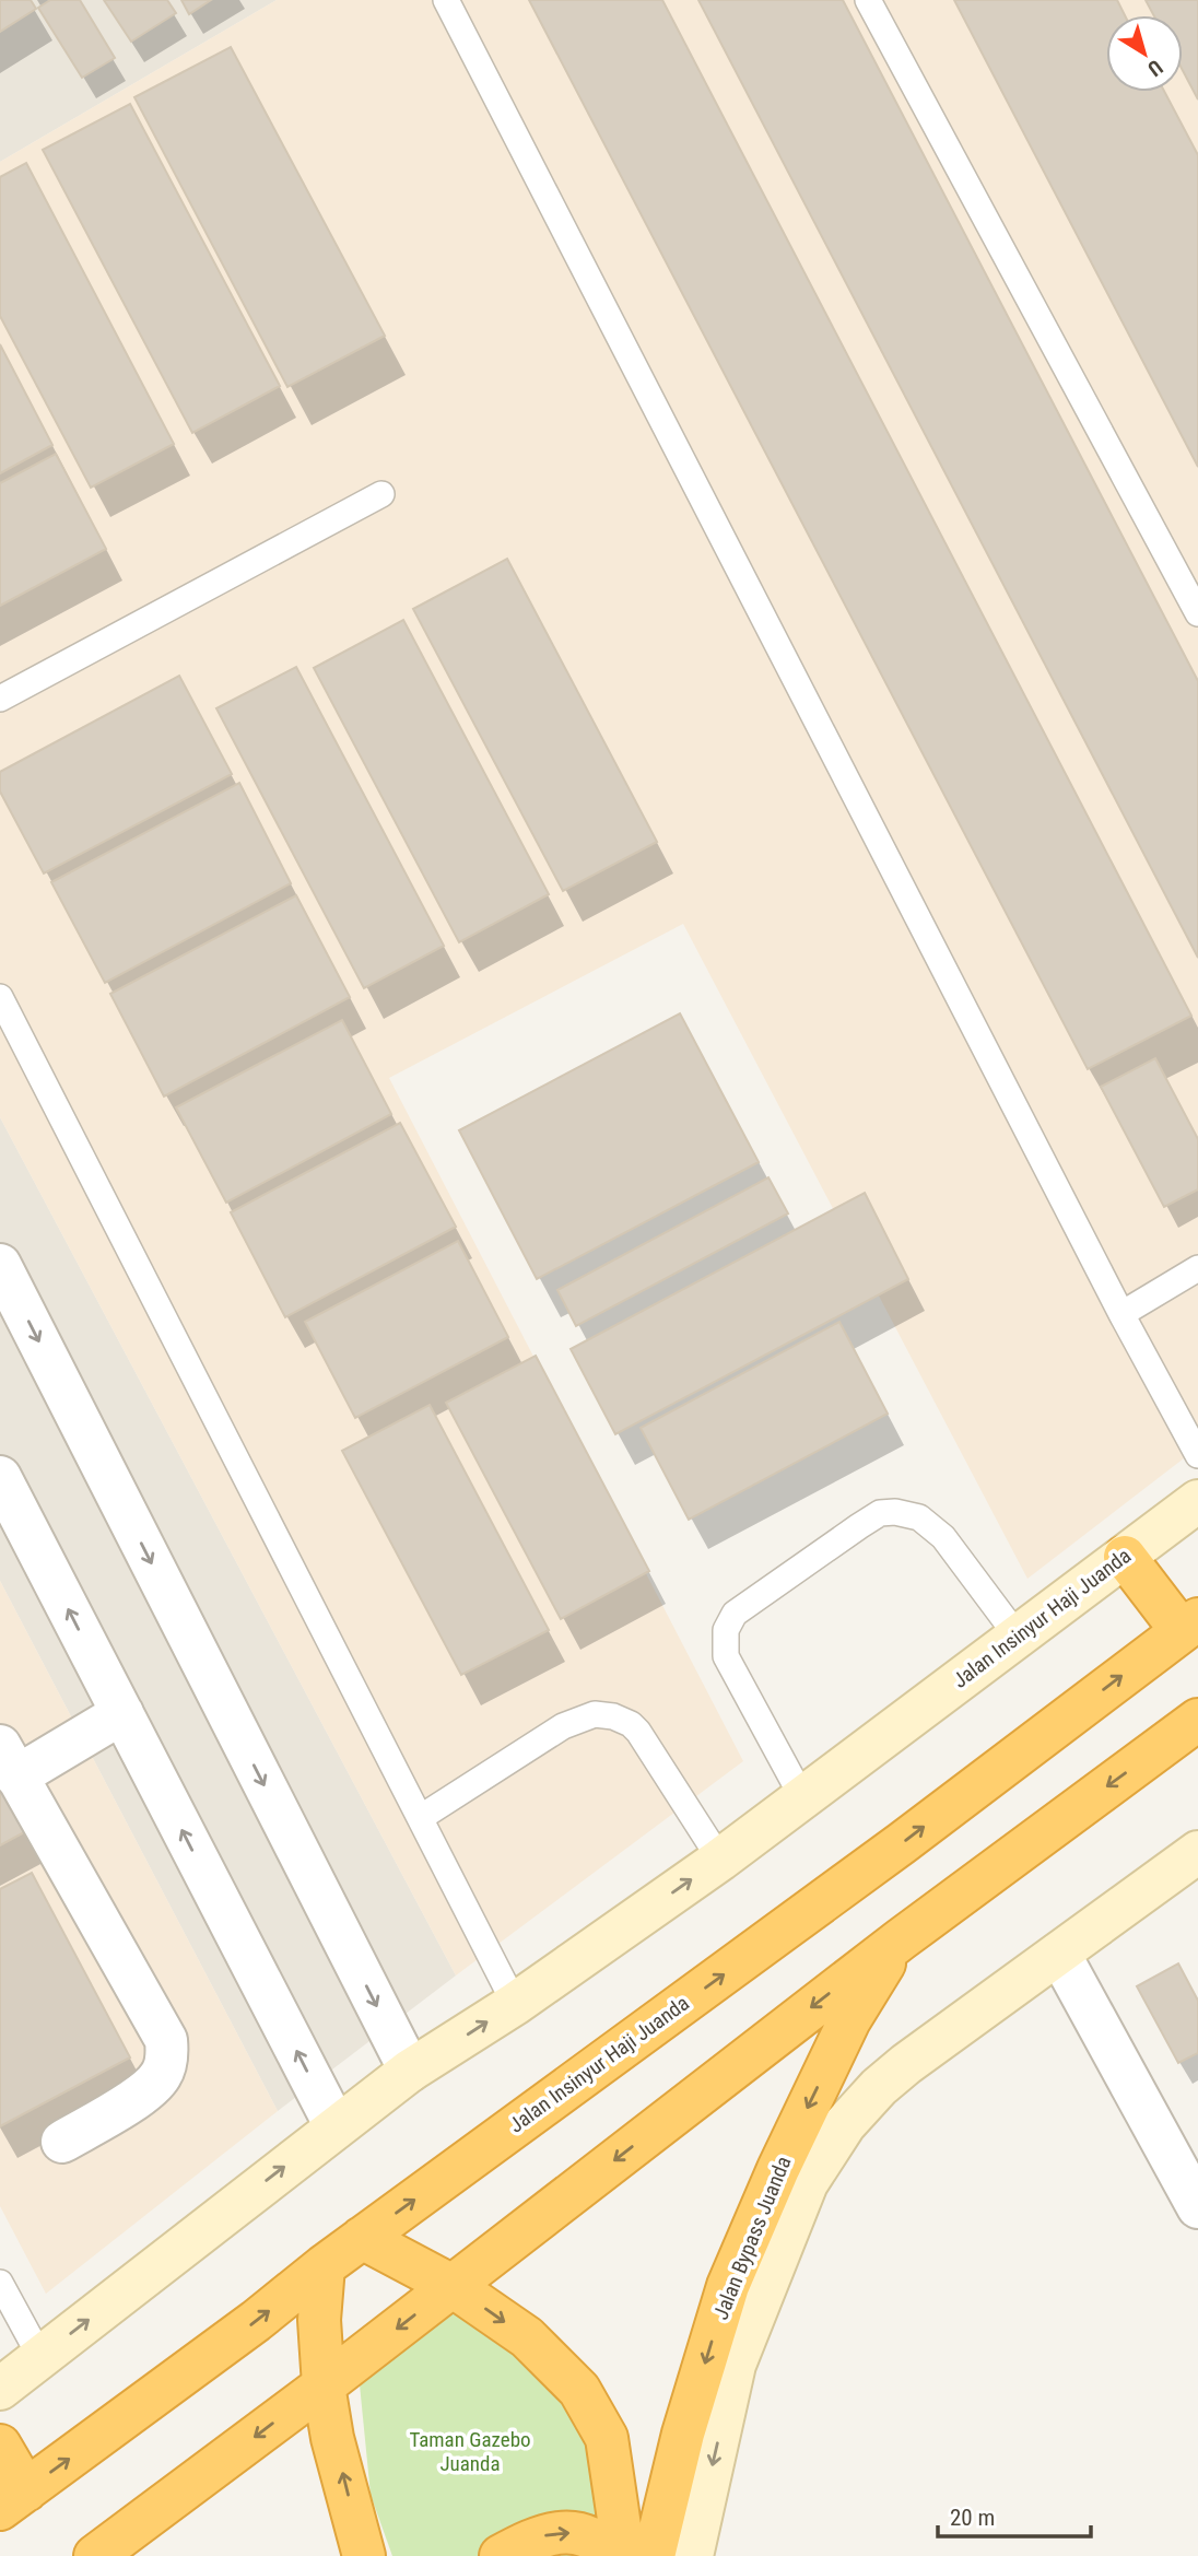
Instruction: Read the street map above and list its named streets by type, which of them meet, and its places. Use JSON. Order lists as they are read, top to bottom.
{
  "streets": {
    "highway": ["Jalan Insinyur Haji Juanda", "Jalan Bypass Juanda"]
  },
  "one_way": ["Jalan Bypass Juanda"],
  "parks": ["Taman Gazebo Juanda"],
  "scale_bar": "20 m",
  "north": "bottom right"
}
